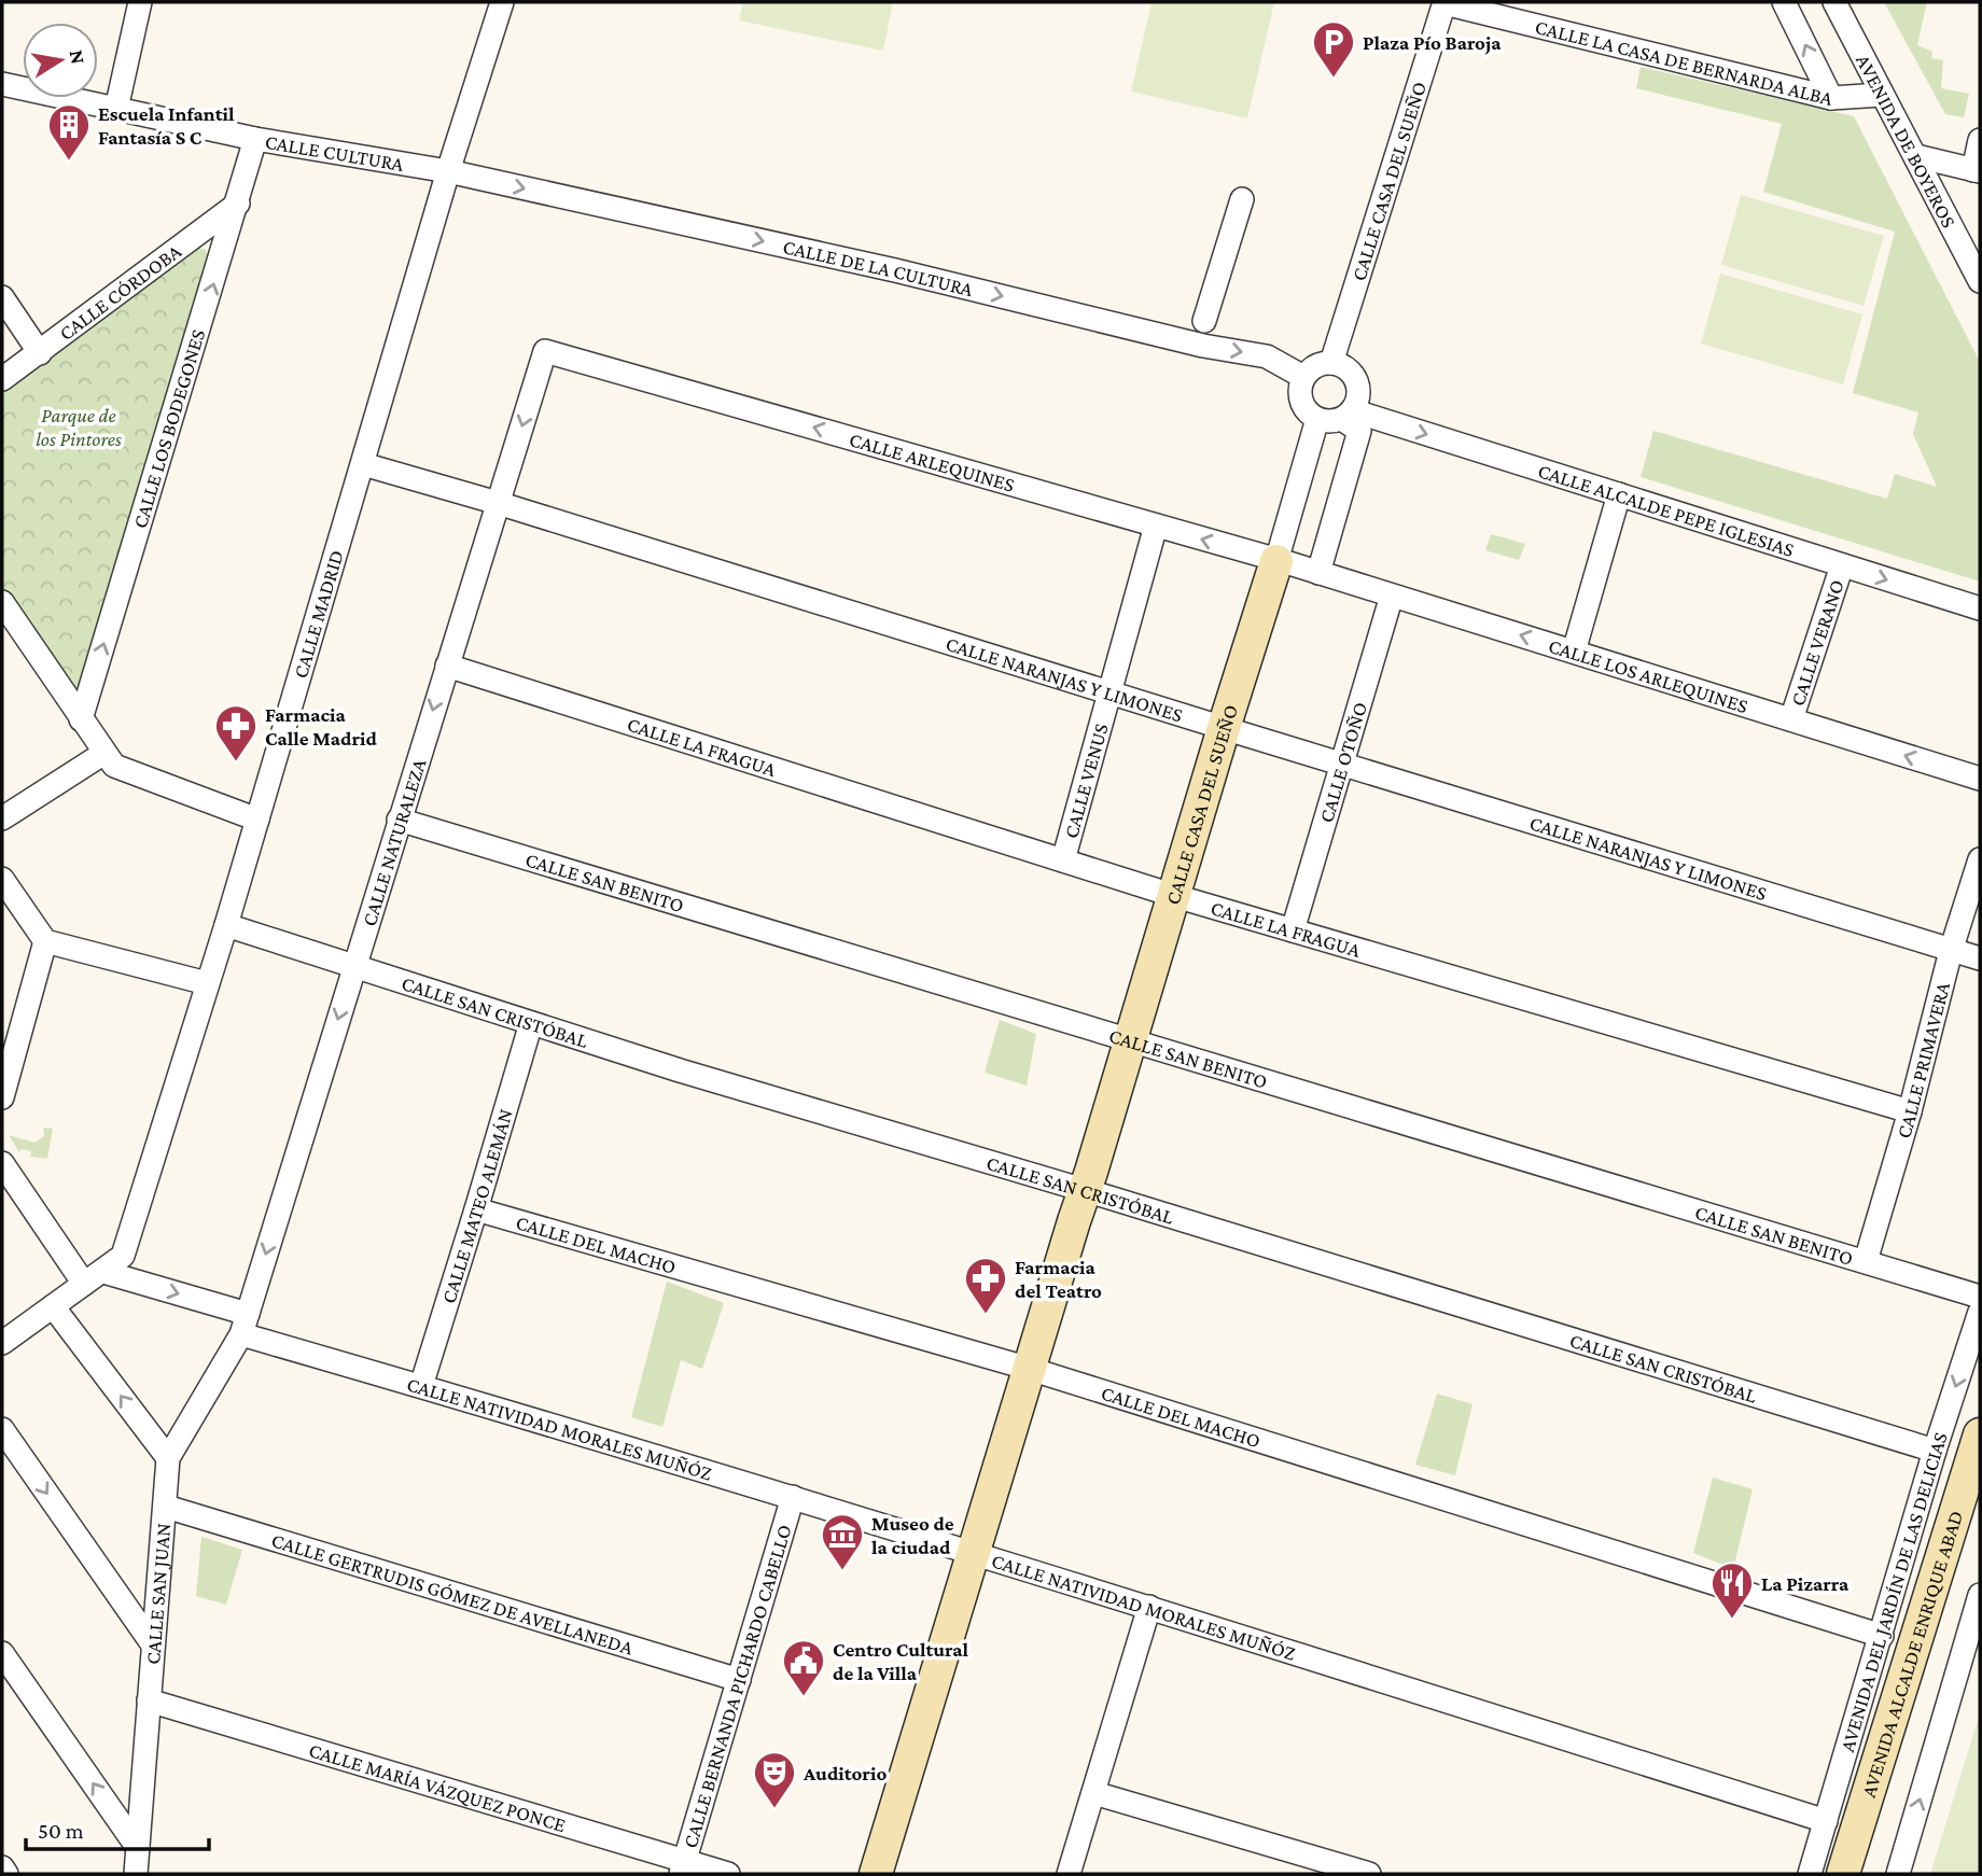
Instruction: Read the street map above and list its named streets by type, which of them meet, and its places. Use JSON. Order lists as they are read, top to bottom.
{
  "streets": {
    "street": [
      "CALLE LA CASA DE BERNARDA ALBA",
      "AVENIDA DE BOYEROS",
      "CALLE CULTURA",
      "CALLE CASA DEL SUEÑO",
      "CALLE DE LA CULTURA",
      "CALLE CÓRDOBA",
      "CALLE LOS BODEGONES",
      "CALLE ARLEQUINES",
      "CALLE ALCALDE PEPE IGLESIAS",
      "CALLE MADRID",
      "CALLE VERANO",
      "CALLE LOS ARLEQUINES",
      "CALLE NARANJAS Y LIMONES",
      "CALLE LA FRAGUA",
      "CALLE OTOÑO",
      "CALLE VENUS",
      "CALLE NATURALEZA",
      "CALLE SAN BENITO",
      "CALLE SAN CRISTÓBAL",
      "CALLE PRIMAVERA",
      "CALLE MATEO ALEMÁN",
      "CALLE DEL MACHO",
      "CALLE NATIVIDAD MORALES MUÑÓZ",
      "AVENIDA DEL JARDÍN DE LAS DELICIAS",
      "CALLE SAN JUAN",
      "CALLE GERTRUDIS GÓMEZ DE AVELLANEDA",
      "AVENIDA ALCALDE ENRIQUE ABAD",
      "CALLE BERNANDA PICHARDO CABELLO",
      "CALLE MARÍA VÁZQUEZ PONCE"
    ]
  },
  "crossings": [
    ["CALLE LA CASA DE BERNARDA ALBA", "AVENIDA DE BOYEROS"],
    ["CALLE LA CASA DE BERNARDA ALBA", "CALLE CASA DEL SUEÑO"],
    ["CALLE CULTURA", "CALLE DE LA CULTURA"],
    ["CALLE CULTURA", "CALLE LOS BODEGONES"],
    ["CALLE CULTURA", "CALLE MADRID"],
    ["CALLE CASA DEL SUEÑO", "CALLE DE LA CULTURA"],
    ["CALLE CASA DEL SUEÑO", "CALLE ARLEQUINES"],
    ["CALLE CASA DEL SUEÑO", "CALLE ALCALDE PEPE IGLESIAS"],
    ["CALLE CASA DEL SUEÑO", "CALLE NARANJAS Y LIMONES"],
    ["CALLE CASA DEL SUEÑO", "CALLE LA FRAGUA"],
    ["CALLE CASA DEL SUEÑO", "CALLE SAN BENITO"],
    ["CALLE CASA DEL SUEÑO", "CALLE SAN CRISTÓBAL"],
    ["CALLE CASA DEL SUEÑO", "CALLE DEL MACHO"],
    ["CALLE CASA DEL SUEÑO", "CALLE NATIVIDAD MORALES MUÑÓZ"],
    ["CALLE DE LA CULTURA", "CALLE ALCALDE PEPE IGLESIAS"],
    ["CALLE DE LA CULTURA", "CALLE MADRID"],
    ["CALLE CÓRDOBA", "CALLE LOS BODEGONES"],
    ["CALLE ARLEQUINES", "CALLE LOS ARLEQUINES"],
    ["CALLE ARLEQUINES", "CALLE VENUS"],
    ["CALLE ARLEQUINES", "CALLE NATURALEZA"],
    ["CALLE ALCALDE PEPE IGLESIAS", "CALLE VERANO"],
    ["CALLE MADRID", "CALLE NARANJAS Y LIMONES"],
    ["CALLE MADRID", "CALLE SAN CRISTÓBAL"],
    ["CALLE MADRID", "CALLE NATIVIDAD MORALES MUÑÓZ"],
    ["CALLE VERANO", "CALLE LOS ARLEQUINES"],
    ["CALLE LOS ARLEQUINES", "CALLE OTOÑO"],
    ["CALLE NARANJAS Y LIMONES", "CALLE OTOÑO"],
    ["CALLE NARANJAS Y LIMONES", "CALLE VENUS"],
    ["CALLE NARANJAS Y LIMONES", "CALLE NATURALEZA"],
    ["CALLE NARANJAS Y LIMONES", "CALLE PRIMAVERA"],
    ["CALLE LA FRAGUA", "CALLE OTOÑO"],
    ["CALLE LA FRAGUA", "CALLE VENUS"],
    ["CALLE LA FRAGUA", "CALLE NATURALEZA"],
    ["CALLE LA FRAGUA", "CALLE PRIMAVERA"],
    ["CALLE NATURALEZA", "CALLE SAN BENITO"],
    ["CALLE NATURALEZA", "CALLE SAN CRISTÓBAL"],
    ["CALLE NATURALEZA", "CALLE NATIVIDAD MORALES MUÑÓZ"],
    ["CALLE NATURALEZA", "CALLE SAN JUAN"],
    ["CALLE SAN BENITO", "CALLE PRIMAVERA"],
    ["CALLE SAN CRISTÓBAL", "CALLE MATEO ALEMÁN"],
    ["CALLE SAN CRISTÓBAL", "AVENIDA DEL JARDÍN DE LAS DELICIAS"],
    ["CALLE MATEO ALEMÁN", "CALLE DEL MACHO"],
    ["CALLE MATEO ALEMÁN", "CALLE NATIVIDAD MORALES MUÑÓZ"],
    ["CALLE DEL MACHO", "AVENIDA DEL JARDÍN DE LAS DELICIAS"],
    ["CALLE NATIVIDAD MORALES MUÑÓZ", "AVENIDA DEL JARDÍN DE LAS DELICIAS"],
    ["CALLE NATIVIDAD MORALES MUÑÓZ", "CALLE SAN JUAN"],
    ["CALLE NATIVIDAD MORALES MUÑÓZ", "CALLE BERNANDA PICHARDO CABELLO"],
    ["CALLE SAN JUAN", "CALLE GERTRUDIS GÓMEZ DE AVELLANEDA"],
    ["CALLE SAN JUAN", "CALLE MARÍA VÁZQUEZ PONCE"],
    ["CALLE GERTRUDIS GÓMEZ DE AVELLANEDA", "CALLE BERNANDA PICHARDO CABELLO"],
    ["CALLE BERNANDA PICHARDO CABELLO", "CALLE MARÍA VÁZQUEZ PONCE"]
  ],
  "one_way": [
    "CALLE DE LA CULTURA",
    "CALLE LOS BODEGONES",
    "CALLE ARLEQUINES",
    "CALLE ALCALDE PEPE IGLESIAS",
    "CALLE LOS ARLEQUINES",
    "CALLE NATURALEZA"
  ],
  "parks": ["Parque de los Pintores"],
  "places": {
    "parking": ["Plaza Pío Baroja"],
    "building": ["Escuela Infantil Fantasía S C"],
    "pharmacy": ["Farmacia Calle Madrid", "Farmacia del Teatro"],
    "museum": ["Museo de la ciudad"],
    "restaurant": ["La Pizarra"],
    "public building": ["Centro Cultural de la Villa"],
    "theatre": ["Auditorio"]
  },
  "scale_bar": "50 m",
  "north": "right"
}
